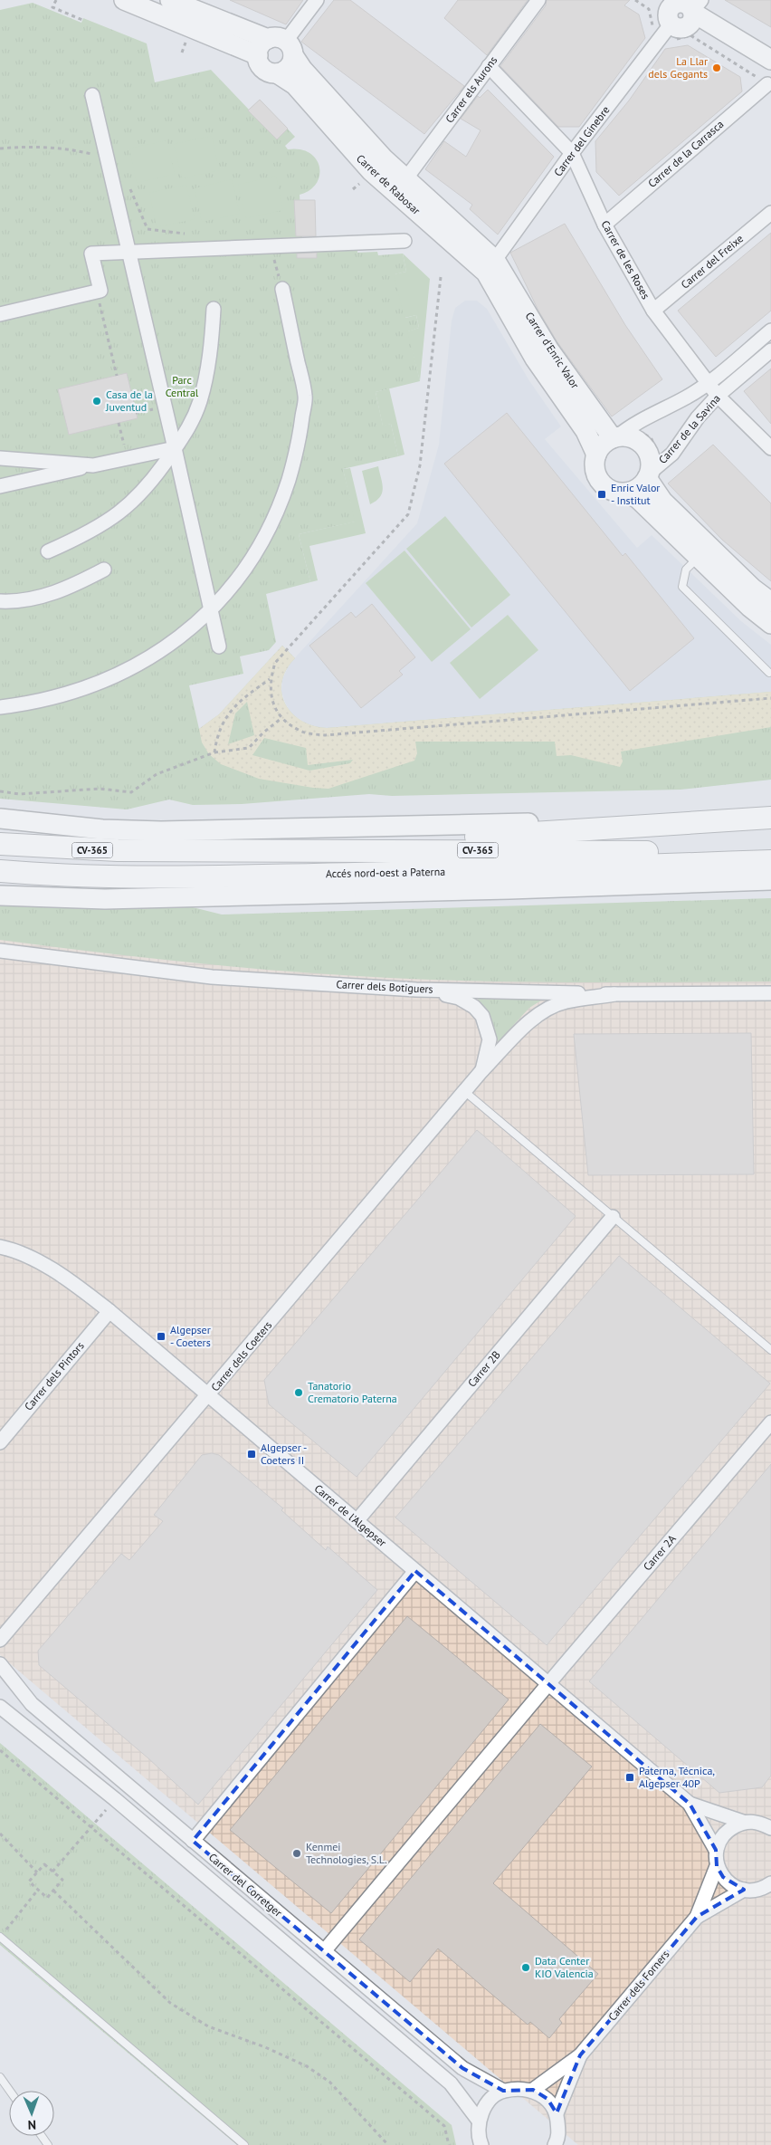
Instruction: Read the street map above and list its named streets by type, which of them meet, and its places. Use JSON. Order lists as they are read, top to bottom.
{
  "streets": {
    "main road": ["CV-365", "Accés nord-oest a Paterna"],
    "street": [
      "Carrer els Aurons",
      "Carrer del Ginebre",
      "Carrer de la Carrasca",
      "Carrer de Rabosar",
      "Carrer de les Roses",
      "Carrer del Freixe",
      "Carrer d'Enric Valor",
      "Carrer de la Savina",
      "Carrer dels Botiguers",
      "Carrer dels Coeters",
      "Carrer 2B",
      "Carrer dels Pintors",
      "Carrer de l'Algepser",
      "Carrer 2A",
      "Carrer del Corretger",
      "Carrer dels Forners"
    ]
  },
  "crossings": [
    ["Carrer els Aurons", "Carrer de Rabosar"],
    ["Carrer els Aurons", "Carrer de les Roses"],
    ["Carrer del Ginebre", "Carrer de Rabosar"],
    ["Carrer del Ginebre", "Carrer de les Roses"],
    ["Carrer del Ginebre", "Carrer d'Enric Valor"],
    ["Carrer de la Carrasca", "Carrer de les Roses"],
    ["Carrer de Rabosar", "Carrer d'Enric Valor"],
    ["Carrer de les Roses", "Carrer del Freixe"],
    ["Carrer de les Roses", "Carrer de la Savina"],
    ["Carrer d'Enric Valor", "Carrer de la Savina"],
    ["Carrer dels Botiguers", "Carrer dels Coeters"],
    ["Carrer dels Coeters", "Carrer de l'Algepser"],
    ["Carrer 2B", "Carrer de l'Algepser"],
    ["Carrer dels Pintors", "Carrer de l'Algepser"],
    ["Carrer de l'Algepser", "Carrer 2A"],
    ["Carrer 2A", "Carrer del Corretger"]
  ],
  "parks": ["Parc Central"],
  "places": {
    "other": [
      "La Llar dels Gegants",
      "Casa de la Juventud",
      "Tanatorio Crematorio Paterna",
      "Kenmei Technologies, S.L.",
      "Data Center KIO Valencia"
    ],
    "transit": [
      "Enric Valor - Institut",
      "Algepser - Coeters",
      "Algepser - Coeters II",
      "Paterna, Técnica, Algepser 40P"
    ]
  },
  "north": "bottom"
}
